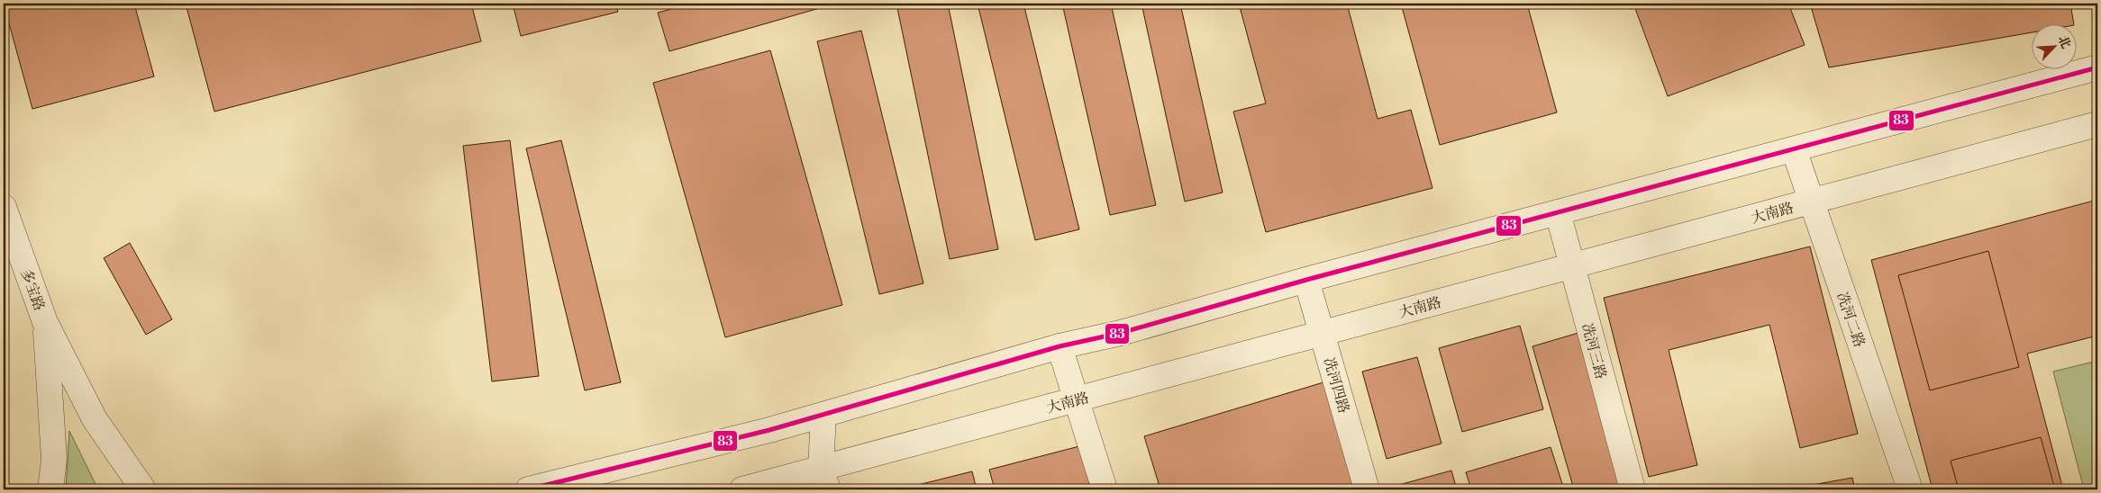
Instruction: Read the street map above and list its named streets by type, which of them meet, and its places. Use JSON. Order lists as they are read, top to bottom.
{
  "streets": {
    "street": [
      "大南路",
      "多宝路",
      "冼河二路",
      "冼河三路",
      "冼河四路"
    ]
  },
  "crossings": [
    ["大南路", "冼河二路"],
    ["大南路", "冼河三路"],
    ["大南路", "冼河四路"]
  ],
  "lines": ["transit line 83"],
  "north": "top right"
}
